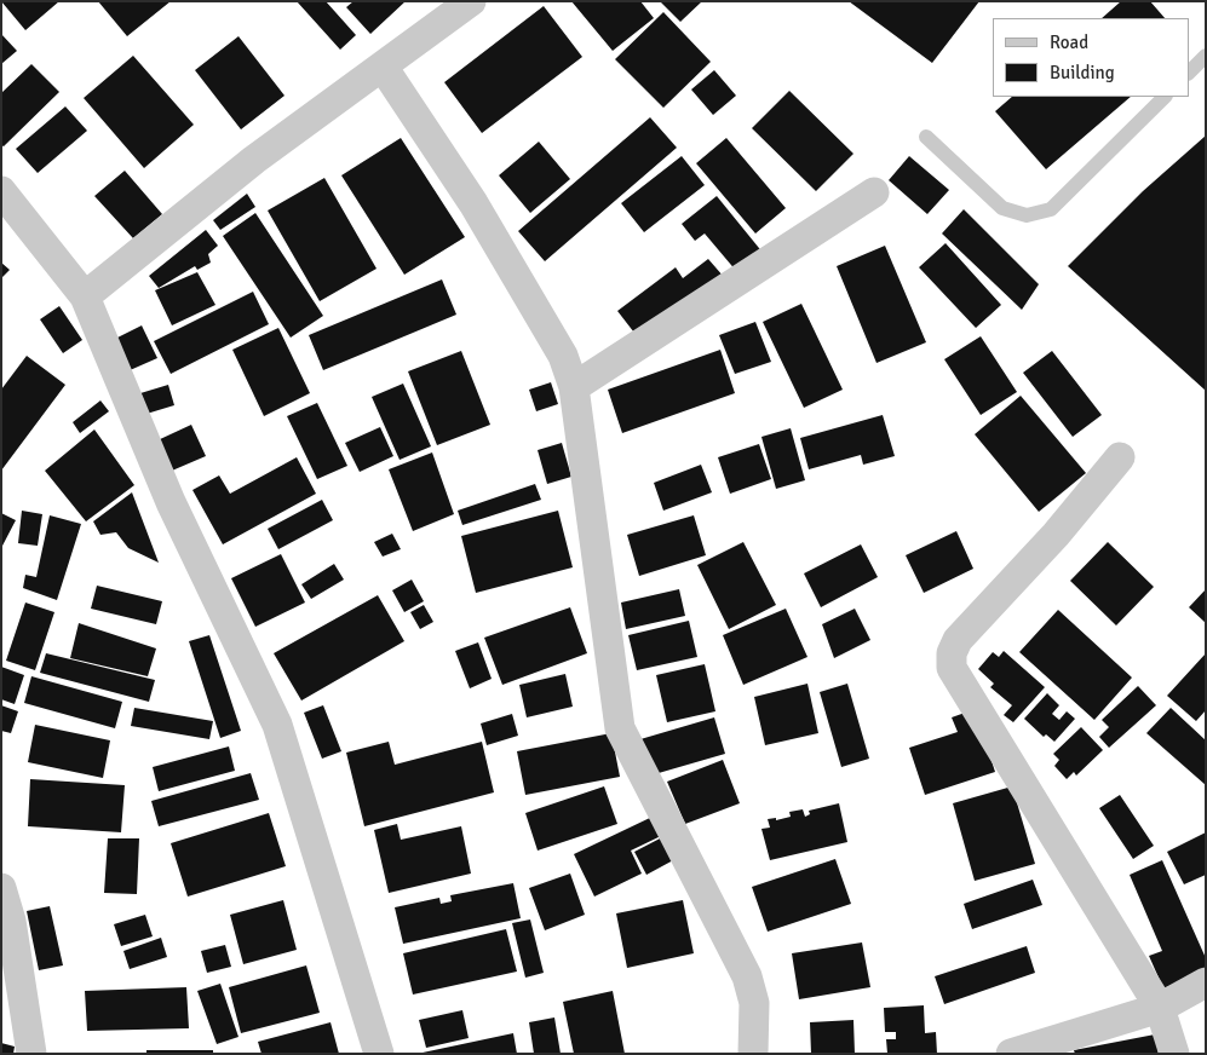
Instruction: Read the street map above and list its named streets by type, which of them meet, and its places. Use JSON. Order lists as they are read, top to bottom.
{
  "legend": ["Road", "Building"]
}
